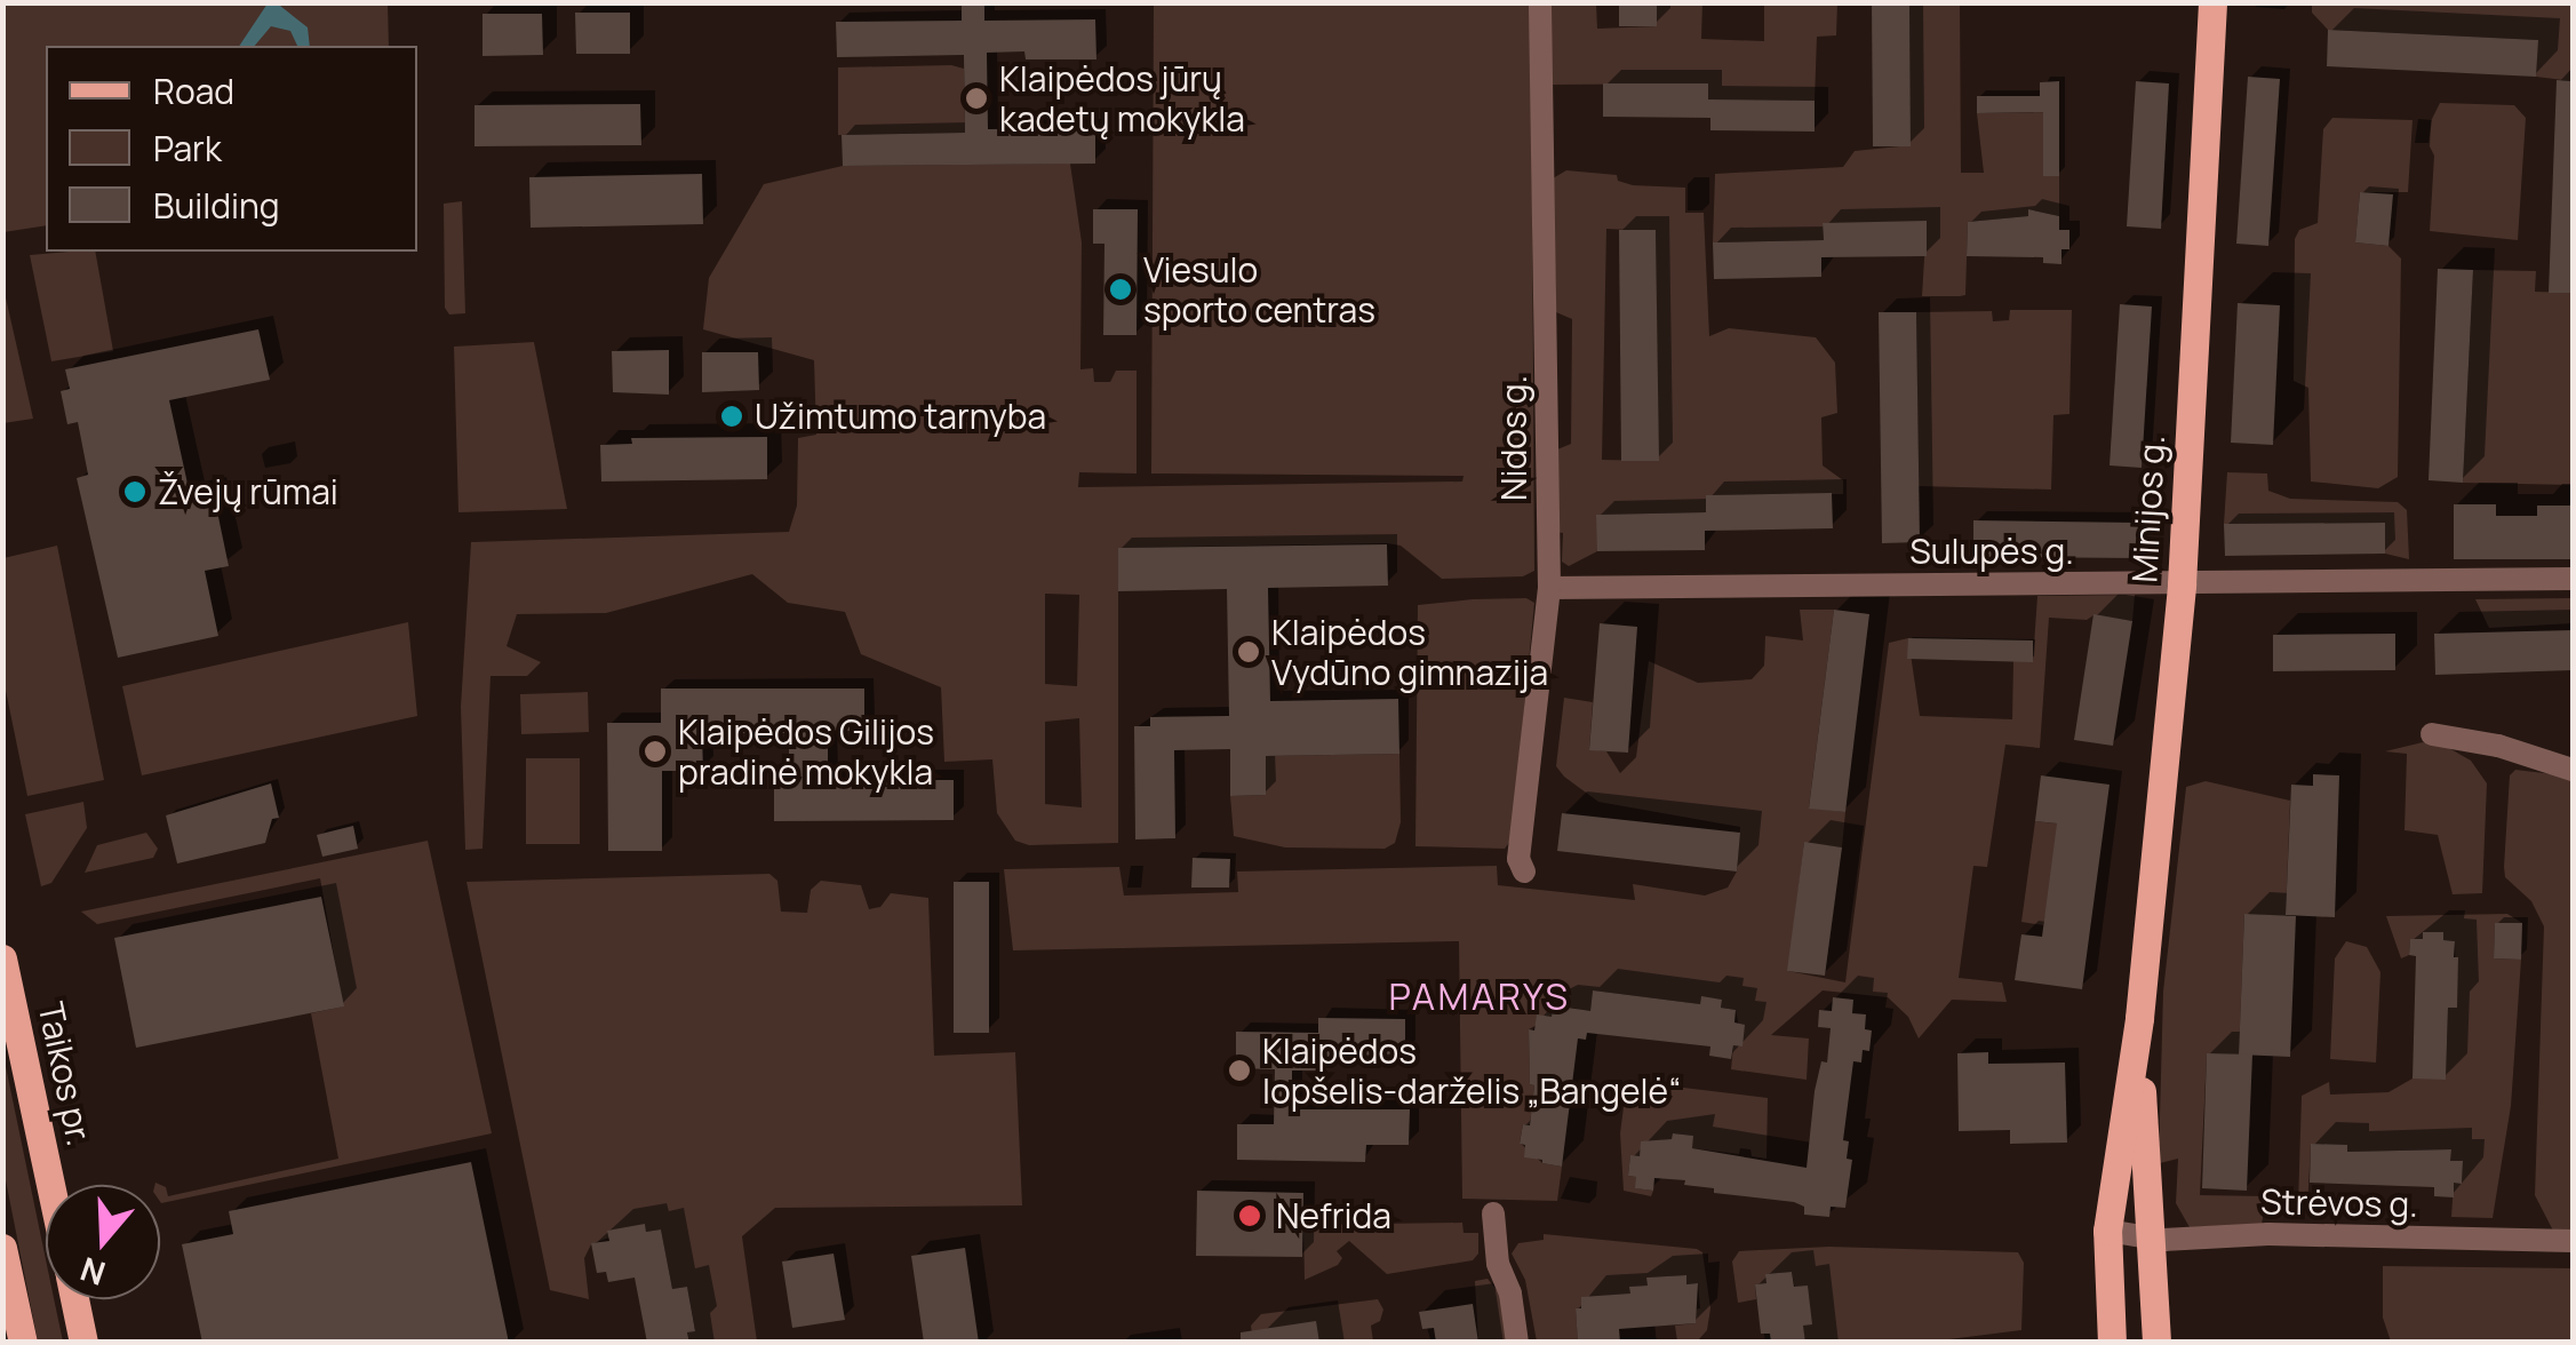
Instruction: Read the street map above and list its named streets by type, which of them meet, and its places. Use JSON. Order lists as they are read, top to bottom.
{
  "streets": {
    "main road": ["Minijos g.", "Taikos pr."],
    "street": ["Nidos g.", "Sulupės g.", "Strėvos g."]
  },
  "crossings": [
    ["Nidos g.", "Sulupės g."],
    ["Minijos g.", "Sulupės g."],
    ["Minijos g.", "Strėvos g."]
  ],
  "districts": ["PAMARYS"],
  "places": [
    "Klaipėdos jūrų kadetų mokykla",
    "Viesulo sporto centras",
    "Užimtumo tarnyba",
    "Žvejų rūmai",
    "Klaipėdos Vydūno gimnazija",
    "Klaipėdos Gilijos pradinė mokykla",
    "Klaipėdos lopšelis-darželis „Bangelė“",
    "Nefrida"
  ],
  "legend": ["Road", "Park", "Building"],
  "north": "bottom"
}
